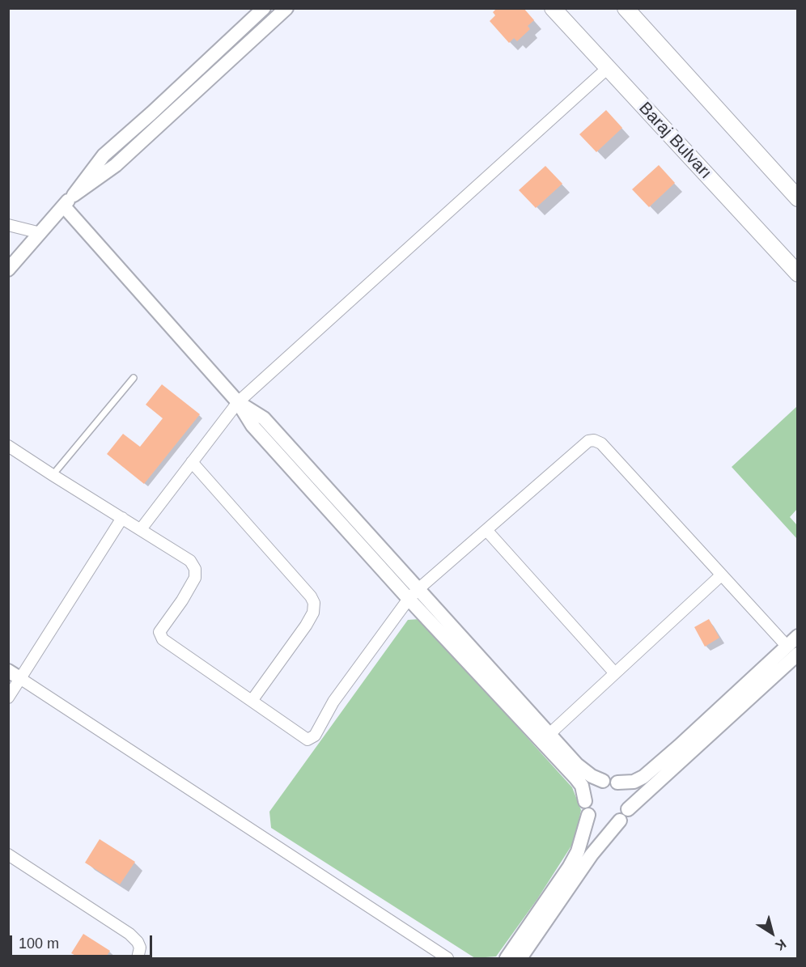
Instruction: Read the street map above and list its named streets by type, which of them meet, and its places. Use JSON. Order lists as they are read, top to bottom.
{
  "streets": {
    "main road": ["Baraj Bulvarı"]
  },
  "scale_bar": "100 m",
  "north": "bottom right"
}
